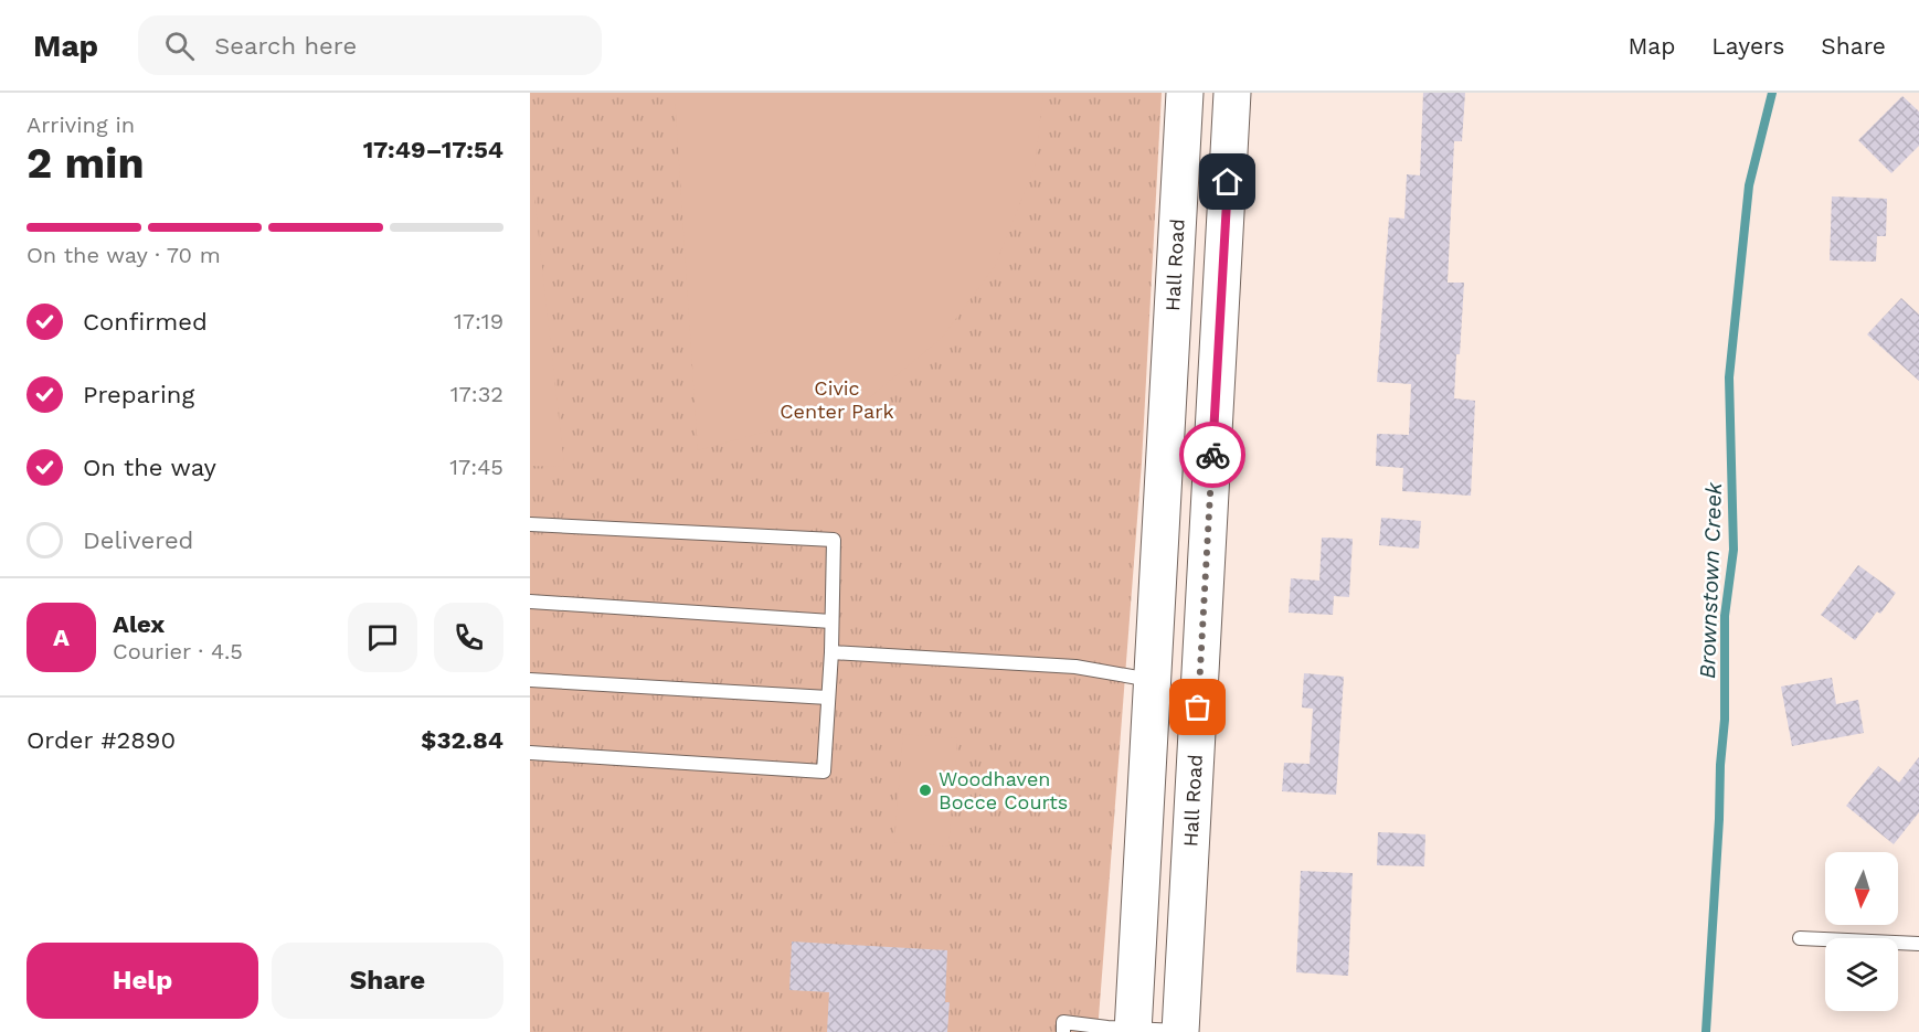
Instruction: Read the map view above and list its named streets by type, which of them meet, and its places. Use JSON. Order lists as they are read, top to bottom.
{
  "streets": {
    "street": ["Hall Road"]
  },
  "water": ["Brownstown Creek"],
  "parks": ["Civic Center Park"],
  "places": ["Woodhaven Bocce Courts"],
  "north": "bottom",
  "page": {
    "header": "Map",
    "search": "Search here",
    "nav": ["Map", "Layers", "Share"],
    "heading": ["2 min", "Arriving in", "17:49–17:54"],
    "panel": [
      "Alex",
      "Courier · 4.5",
      "Order #2890",
      "$32.84"
    ],
    "bar": "On the way · 70 m",
    "list": [
      ["Confirmed", "17:19"],
      ["Preparing", "17:32"],
      ["On the way", "17:45"],
      "Delivered"
    ],
    "round": "A",
    "buttons": ["Help", "Share"]
  }
}
